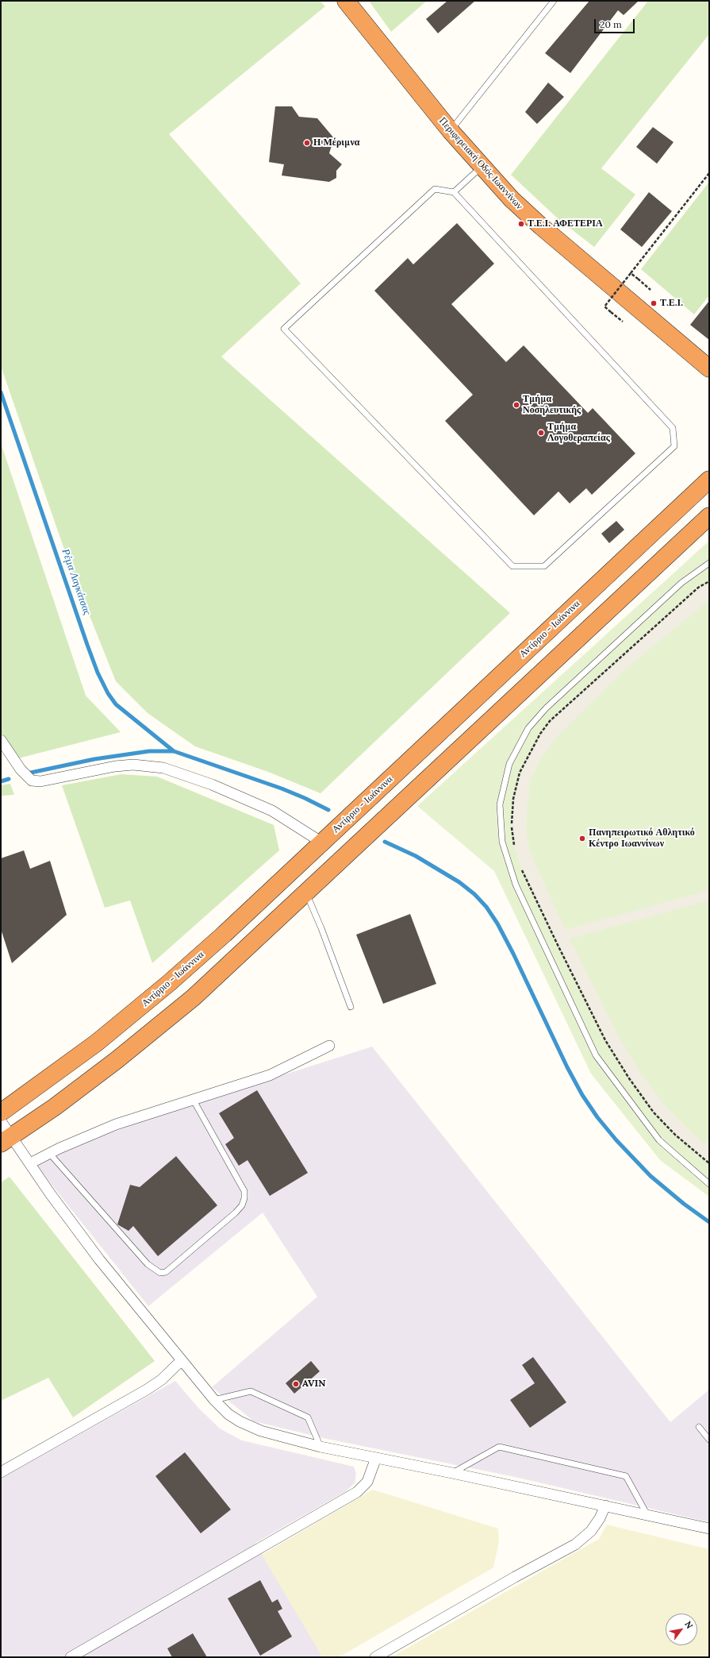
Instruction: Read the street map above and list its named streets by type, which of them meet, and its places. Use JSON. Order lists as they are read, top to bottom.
{
  "streets": {
    "highway": ["Περιφερειακή Οδός Ιωαννίνων", "Αντίρριο - Ιωάννινα"]
  },
  "water": ["Ρέμα Λαγκάτσας"],
  "places": [
    "Η Μέριμνα",
    "Τ.Ε.Ι. ΑΦΕΤΕΡΙΑ",
    "Τ.Ε.Ι.",
    "Τμήμα Νοσηλευτικής",
    "Τμήμα Λογοθεραπείας",
    "Πανηπειρωτικό Αθλητικό Κέντρο Ιωαννίνων",
    "AVIN"
  ],
  "scale_bar": "20 m",
  "north": "top right"
}
